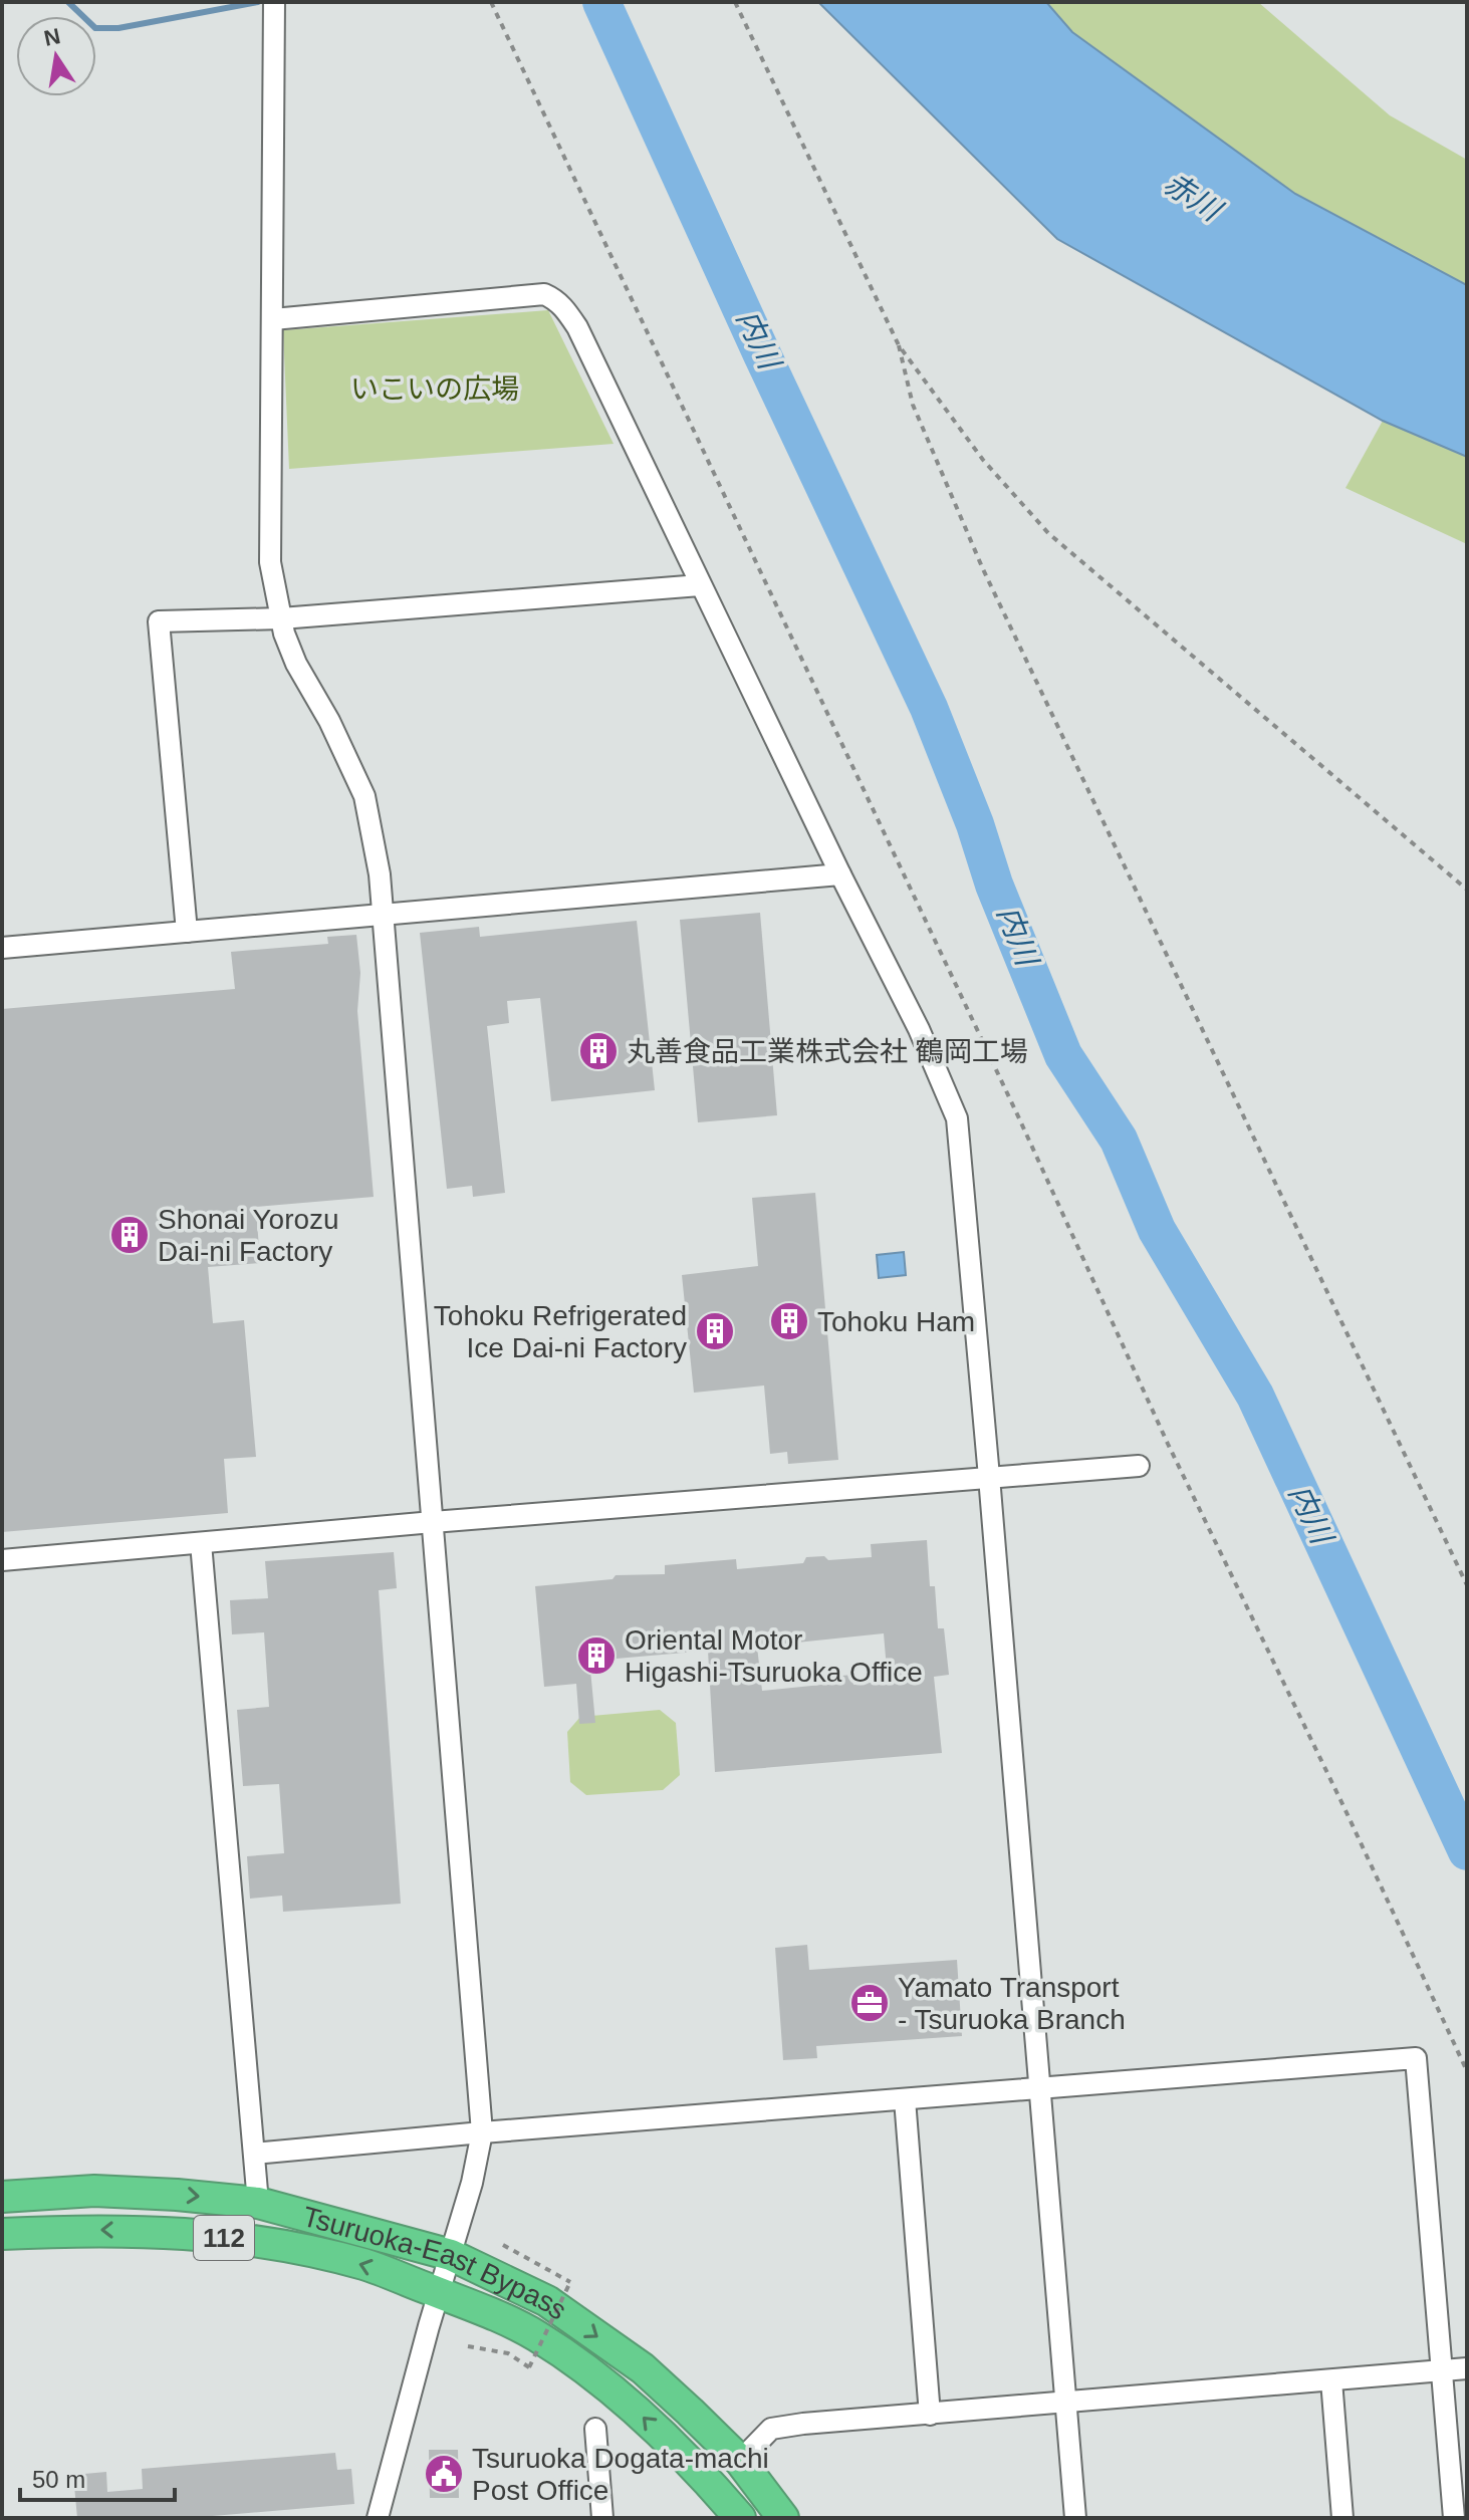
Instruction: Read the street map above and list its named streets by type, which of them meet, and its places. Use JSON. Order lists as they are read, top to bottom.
{
  "streets": {
    "highway": ["112", "Tsuruoka-East Bypass"]
  },
  "water": ["赤川", "内川"],
  "parks": ["いこいの広場"],
  "places": {
    "building": [
      "丸善食品工業株式会社 鶴岡工場",
      "Shonai Yorozu Dai-ni Factory",
      "Tohoku Ham",
      "Tohoku Refrigerated Ice Dai-ni Factory",
      "Oriental Motor Higashi-Tsuruoka Office"
    ],
    "office": ["Yamato Transport - Tsuruoka Branch"],
    "public building": ["Tsuruoka Dogata-machi Post Office"]
  },
  "scale_bar": "50 m",
  "north": "top"
}
